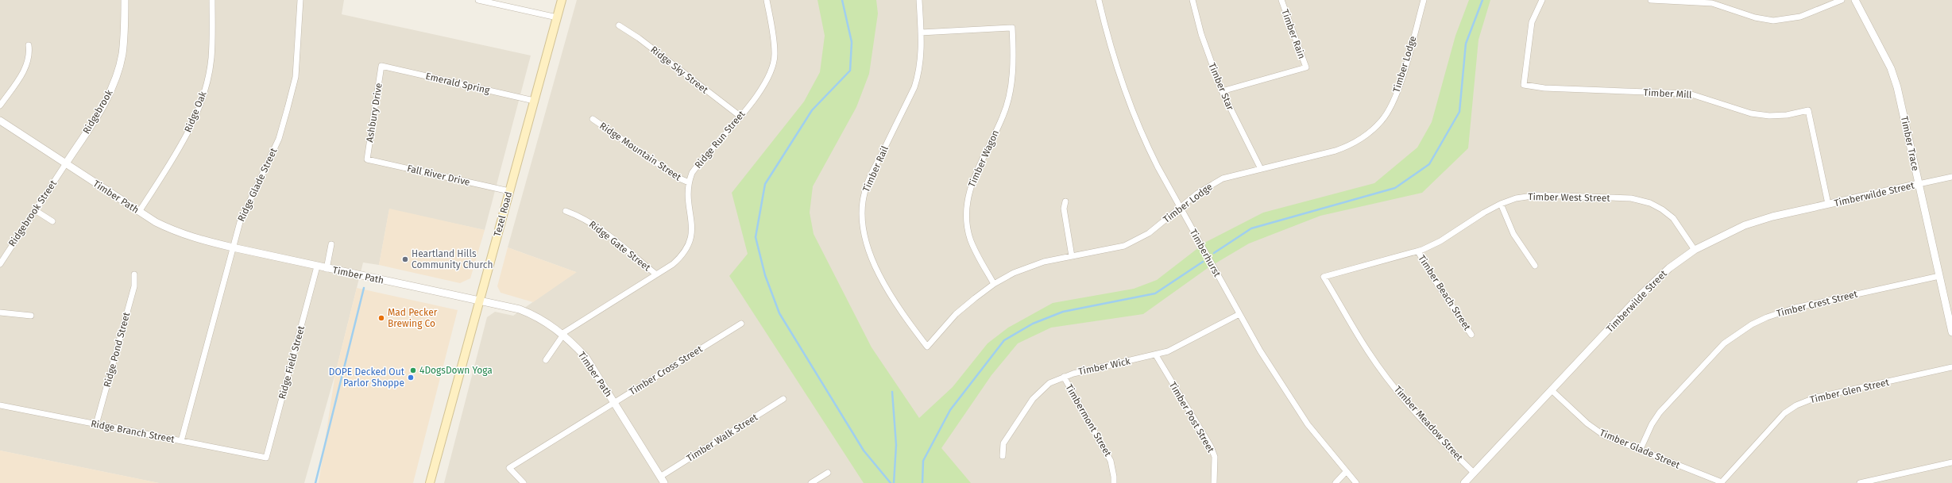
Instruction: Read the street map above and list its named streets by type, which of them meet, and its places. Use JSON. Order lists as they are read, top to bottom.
{
  "streets": {
    "main road": ["Tezel Road"],
    "street": [
      "Timber Rain",
      "Timber Lodge",
      "Ridge Sky Street",
      "Emerald Spring",
      "Timber Star",
      "Timber Mill",
      "Ridgebrook",
      "Ridge Oak",
      "Ashbury Drive",
      "Ridge Run Street",
      "Timber Trace",
      "Ridge Mountain Street",
      "Timber Wagon",
      "Timber Rail",
      "Fall River Drive",
      "Ridge Glade Street",
      "Timberwilde Street",
      "Timber Path",
      "Timber West Street",
      "Ridgebrook Street",
      "Ridge Gate Street",
      "Timberhurst",
      "Timber Beach Street",
      "Timber Crest Street",
      "Ridge Pond Street",
      "Ridge Field Street",
      "Timber Wick",
      "Timber Cross Street",
      "Timber Glen Street",
      "Timber Post Street",
      "Timbermont Street",
      "Timber Meadow Street",
      "Ridge Branch Street",
      "Timber Walk Street",
      "Timber Glade Street"
    ]
  },
  "crossings": [
    ["Timber Rain", "Timber Star"],
    ["Timber Lodge", "Timber Star"],
    ["Timber Lodge", "Timber Wagon"],
    ["Timber Lodge", "Timber Rail"],
    ["Timber Lodge", "Timberhurst"],
    ["Ridge Sky Street", "Ridge Run Street"],
    ["Emerald Spring", "Ashbury Drive"],
    ["Emerald Spring", "Tezel Road"],
    ["Timber Mill", "Timberwilde Street"],
    ["Ridgebrook", "Timber Path"],
    ["Ridgebrook", "Ridgebrook Street"],
    ["Ridge Oak", "Timber Path"],
    ["Ashbury Drive", "Fall River Drive"],
    ["Ridge Run Street", "Ridge Mountain Street"],
    ["Ridge Run Street", "Timber Path"],
    ["Ridge Run Street", "Ridge Gate Street"],
    ["Timber Trace", "Timberwilde Street"],
    ["Timber Trace", "Timber Crest Street"],
    ["Timber Wagon", "Timber Rail"],
    ["Fall River Drive", "Tezel Road"],
    ["Ridge Glade Street", "Timber Path"],
    ["Ridge Glade Street", "Ridge Branch Street"],
    ["Timberwilde Street", "Timber West Street"],
    ["Timberwilde Street", "Timber Meadow Street"],
    ["Timberwilde Street", "Timber Glade Street"],
    ["Timber Path", "Ridgebrook Street"],
    ["Timber Path", "Tezel Road"],
    ["Timber Path", "Ridge Field Street"],
    ["Timber Path", "Timber Cross Street"],
    ["Timber Path", "Timber Walk Street"],
    ["Timber West Street", "Timber Beach Street"],
    ["Timber West Street", "Timber Meadow Street"],
    ["Timberhurst", "Timber Wick"],
    ["Timber Crest Street", "Timber Glade Street"],
    ["Ridge Pond Street", "Ridge Branch Street"],
    ["Ridge Field Street", "Ridge Branch Street"],
    ["Timber Wick", "Timber Post Street"],
    ["Timber Wick", "Timbermont Street"],
    ["Timber Glen Street", "Timber Glade Street"]
  ],
  "places": [
    "Heartland Hills Community Church",
    "Mad Pecker Brewing Co",
    "4DogsDown Yoga",
    "DOPE Decked Out Parlor Shoppe"
  ]
}
